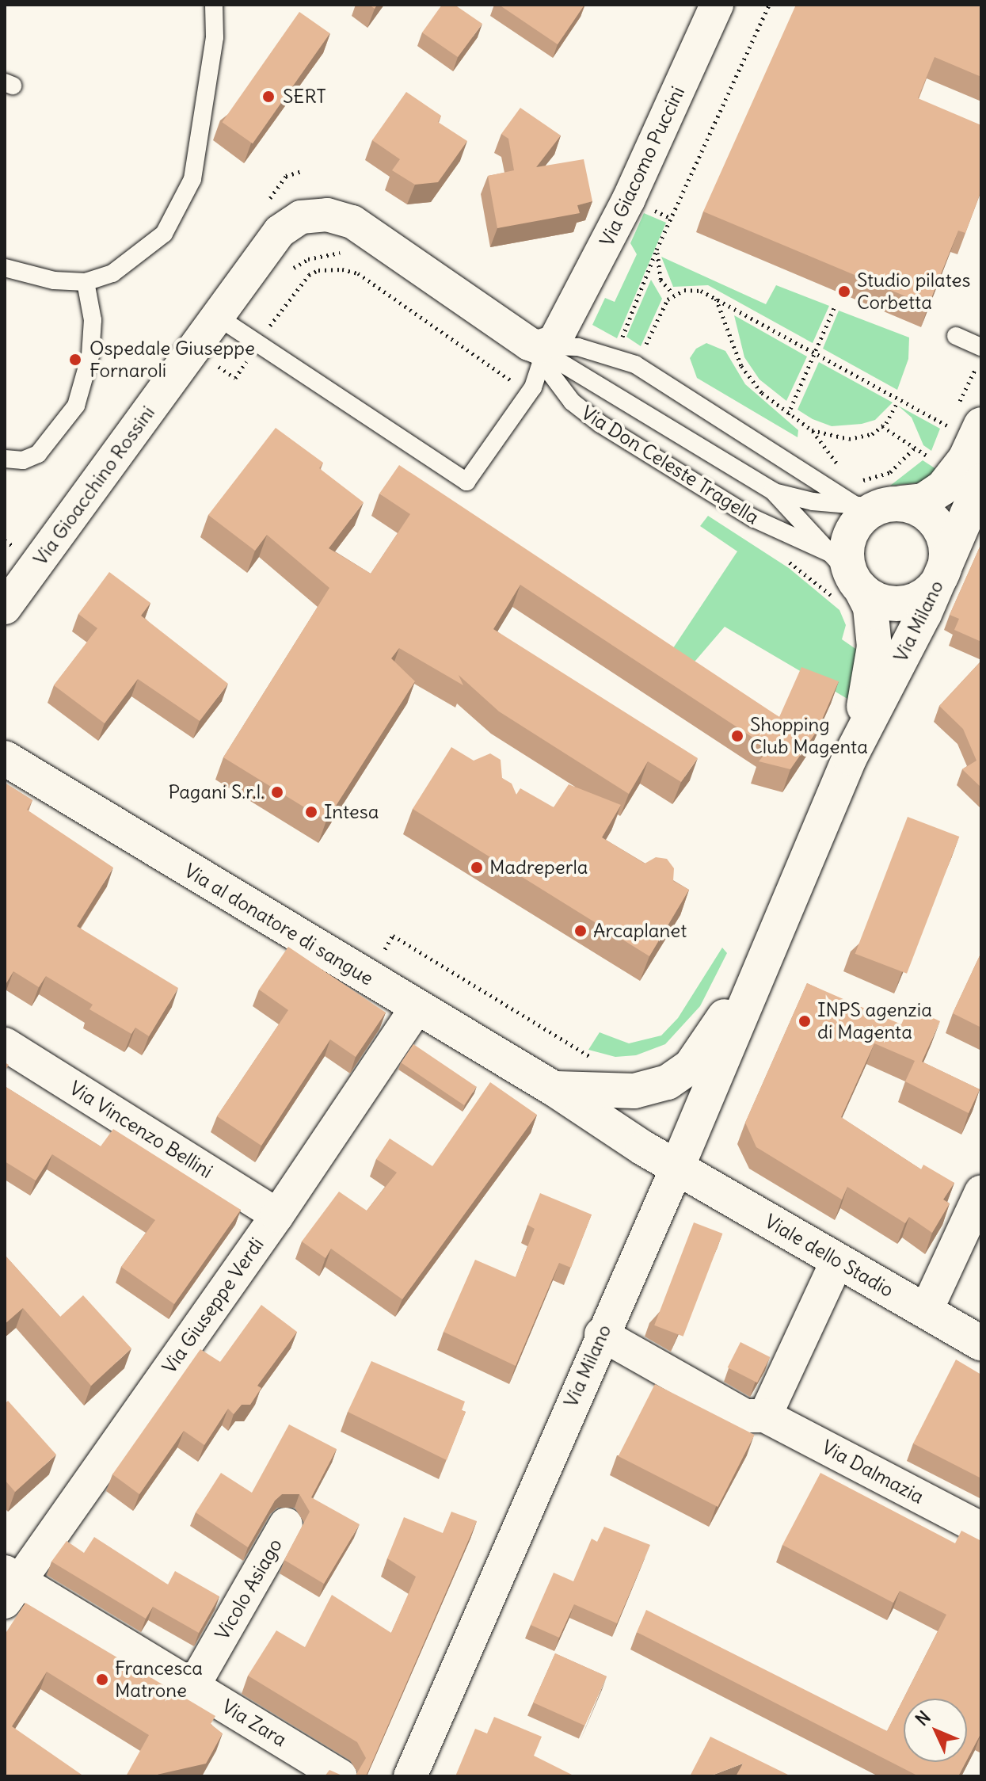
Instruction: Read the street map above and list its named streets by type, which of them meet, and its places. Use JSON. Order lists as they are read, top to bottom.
{
  "streets": {
    "street": [
      "Via Giacomo Puccini",
      "Via Don Celeste Tragella",
      "Via Gioacchino Rossini",
      "Via Milano",
      "Via al donatore di sangue",
      "Via Vincenzo Bellini",
      "Viale dello Stadio",
      "Via Giuseppe Verdi",
      "Via Dalmazia",
      "Vicolo Asiago",
      "Via Zara"
    ]
  },
  "crossings": [
    ["Via Giacomo Puccini", "Via Don Celeste Tragella"],
    ["Via Don Celeste Tragella", "Via Gioacchino Rossini"],
    ["Via Don Celeste Tragella", "Via Milano"],
    ["Via Milano", "Via al donatore di sangue"],
    ["Via Milano", "Viale dello Stadio"],
    ["Via Milano", "Via Dalmazia"],
    ["Via al donatore di sangue", "Viale dello Stadio"],
    ["Via al donatore di sangue", "Via Giuseppe Verdi"],
    ["Via Vincenzo Bellini", "Via Giuseppe Verdi"],
    ["Via Giuseppe Verdi", "Via Zara"],
    ["Vicolo Asiago", "Via Zara"]
  ],
  "places": [
    "SERT",
    "Studio pilates Corbetta",
    "Ospedale Giuseppe Fornaroli",
    "Shopping Club Magenta",
    "Pagani S.r.l.",
    "Intesa",
    "Madreperla",
    "Arcaplanet",
    "INPS agenzia di Magenta",
    "Francesca Matrone"
  ],
  "north": "top left"
}
